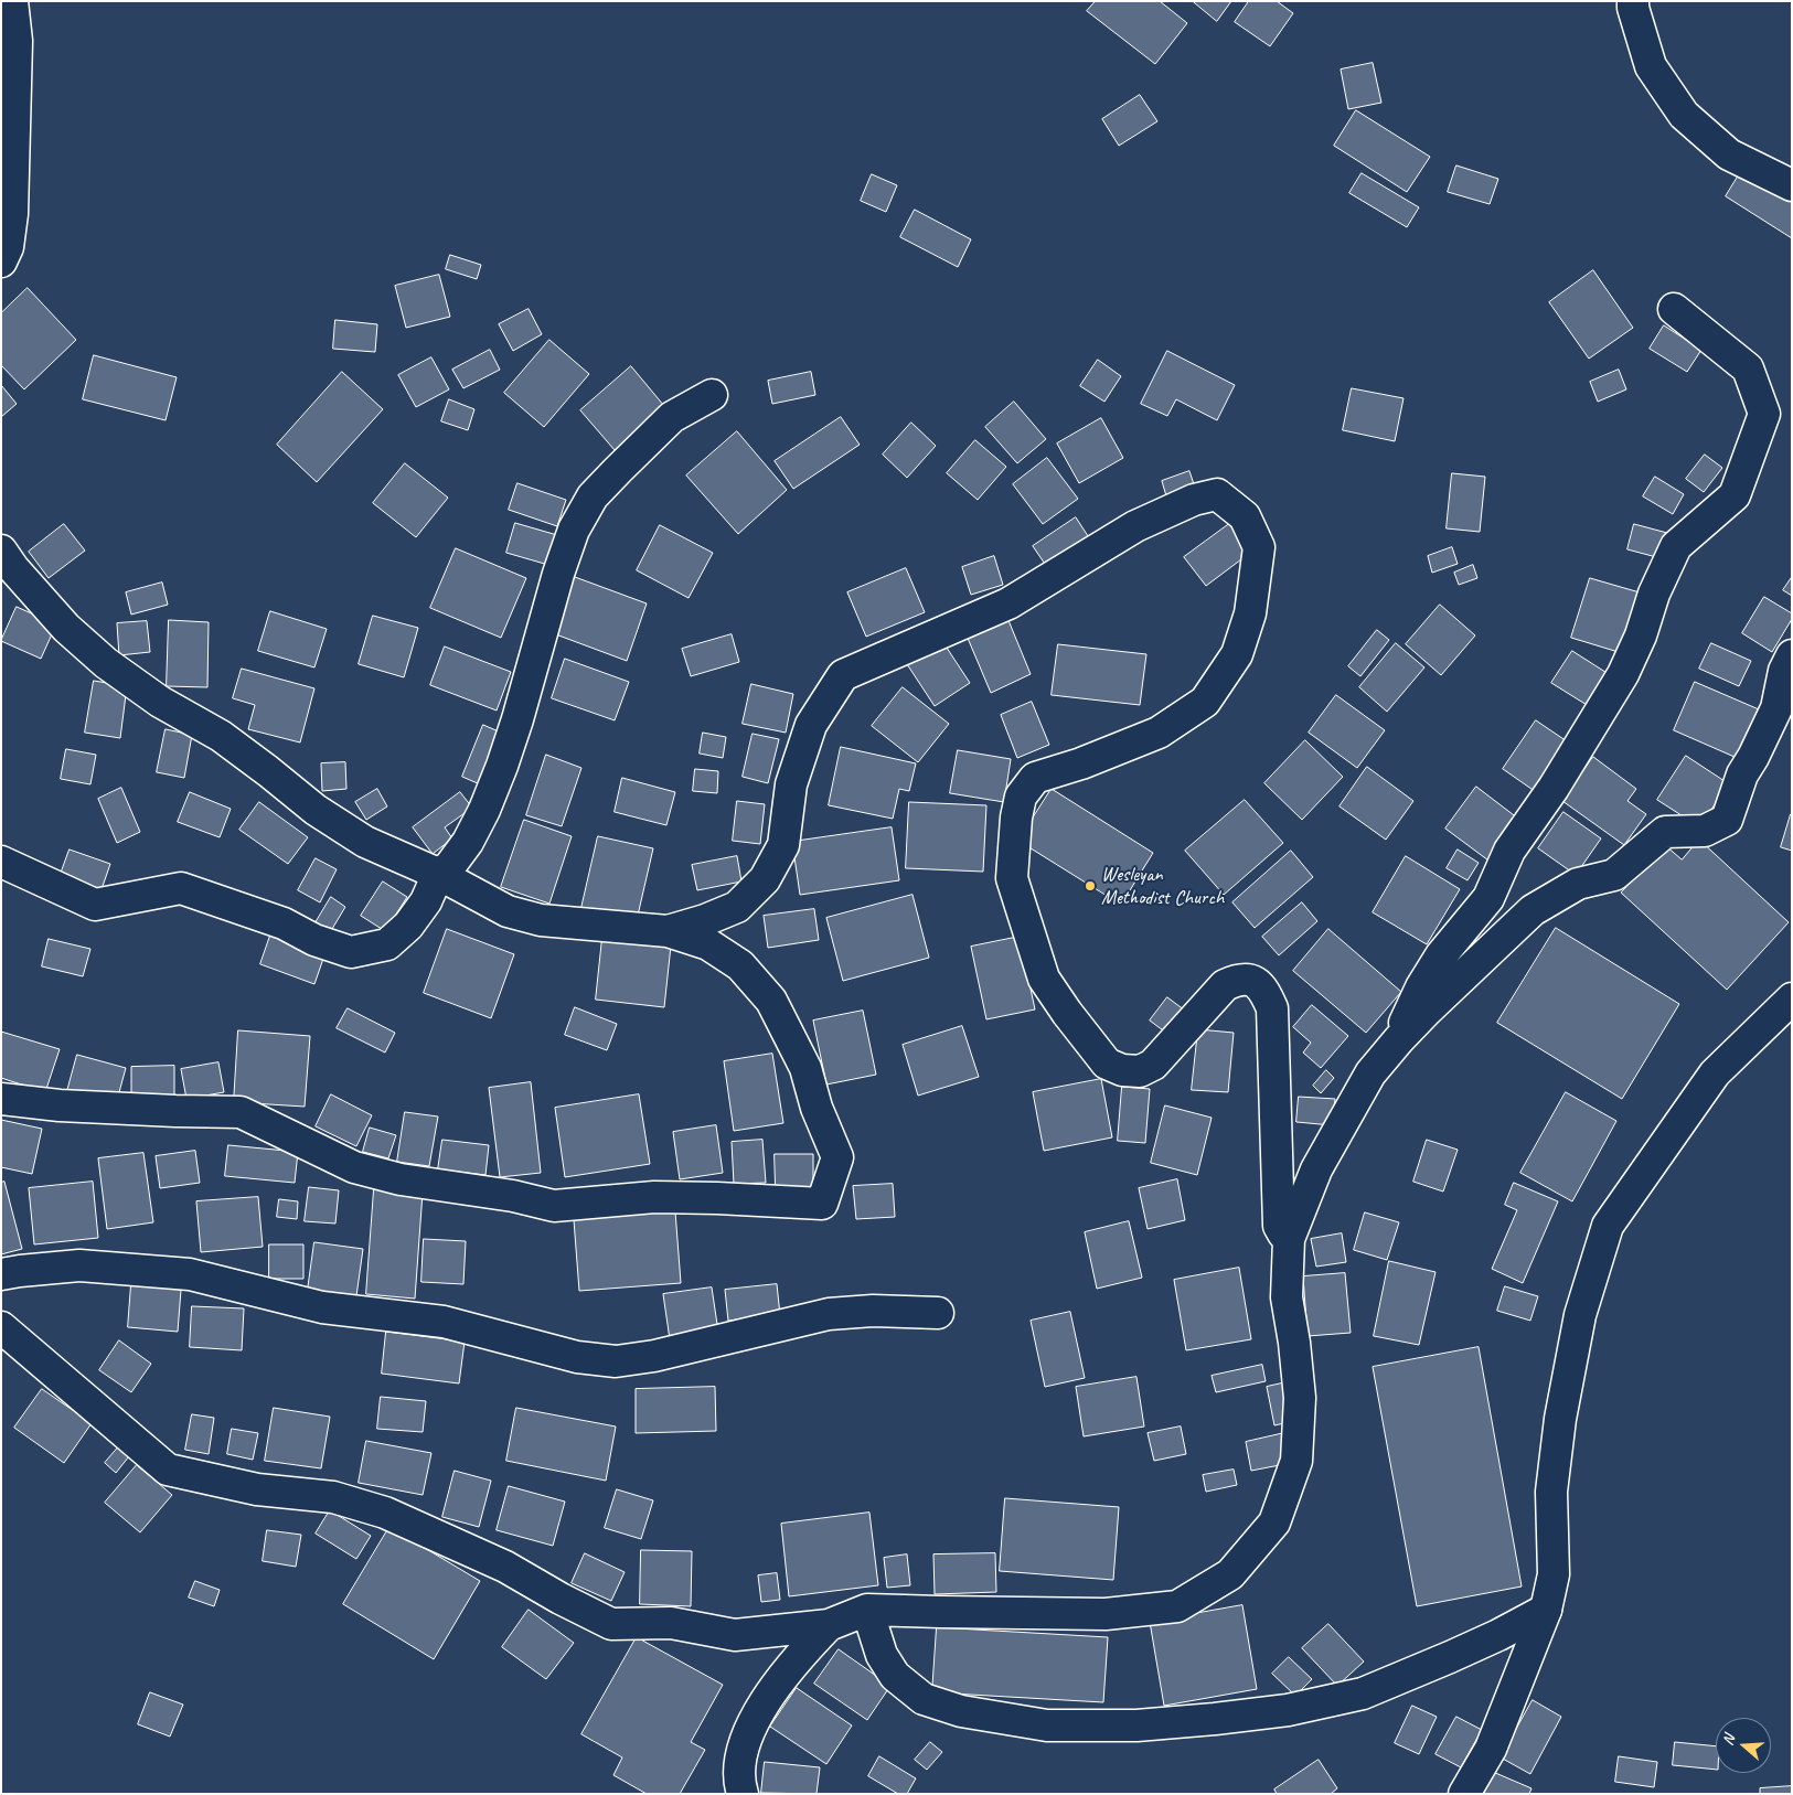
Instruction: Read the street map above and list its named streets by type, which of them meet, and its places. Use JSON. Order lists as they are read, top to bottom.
{
  "places": ["Wesleyan Methodist Church"],
  "north": "left"
}
